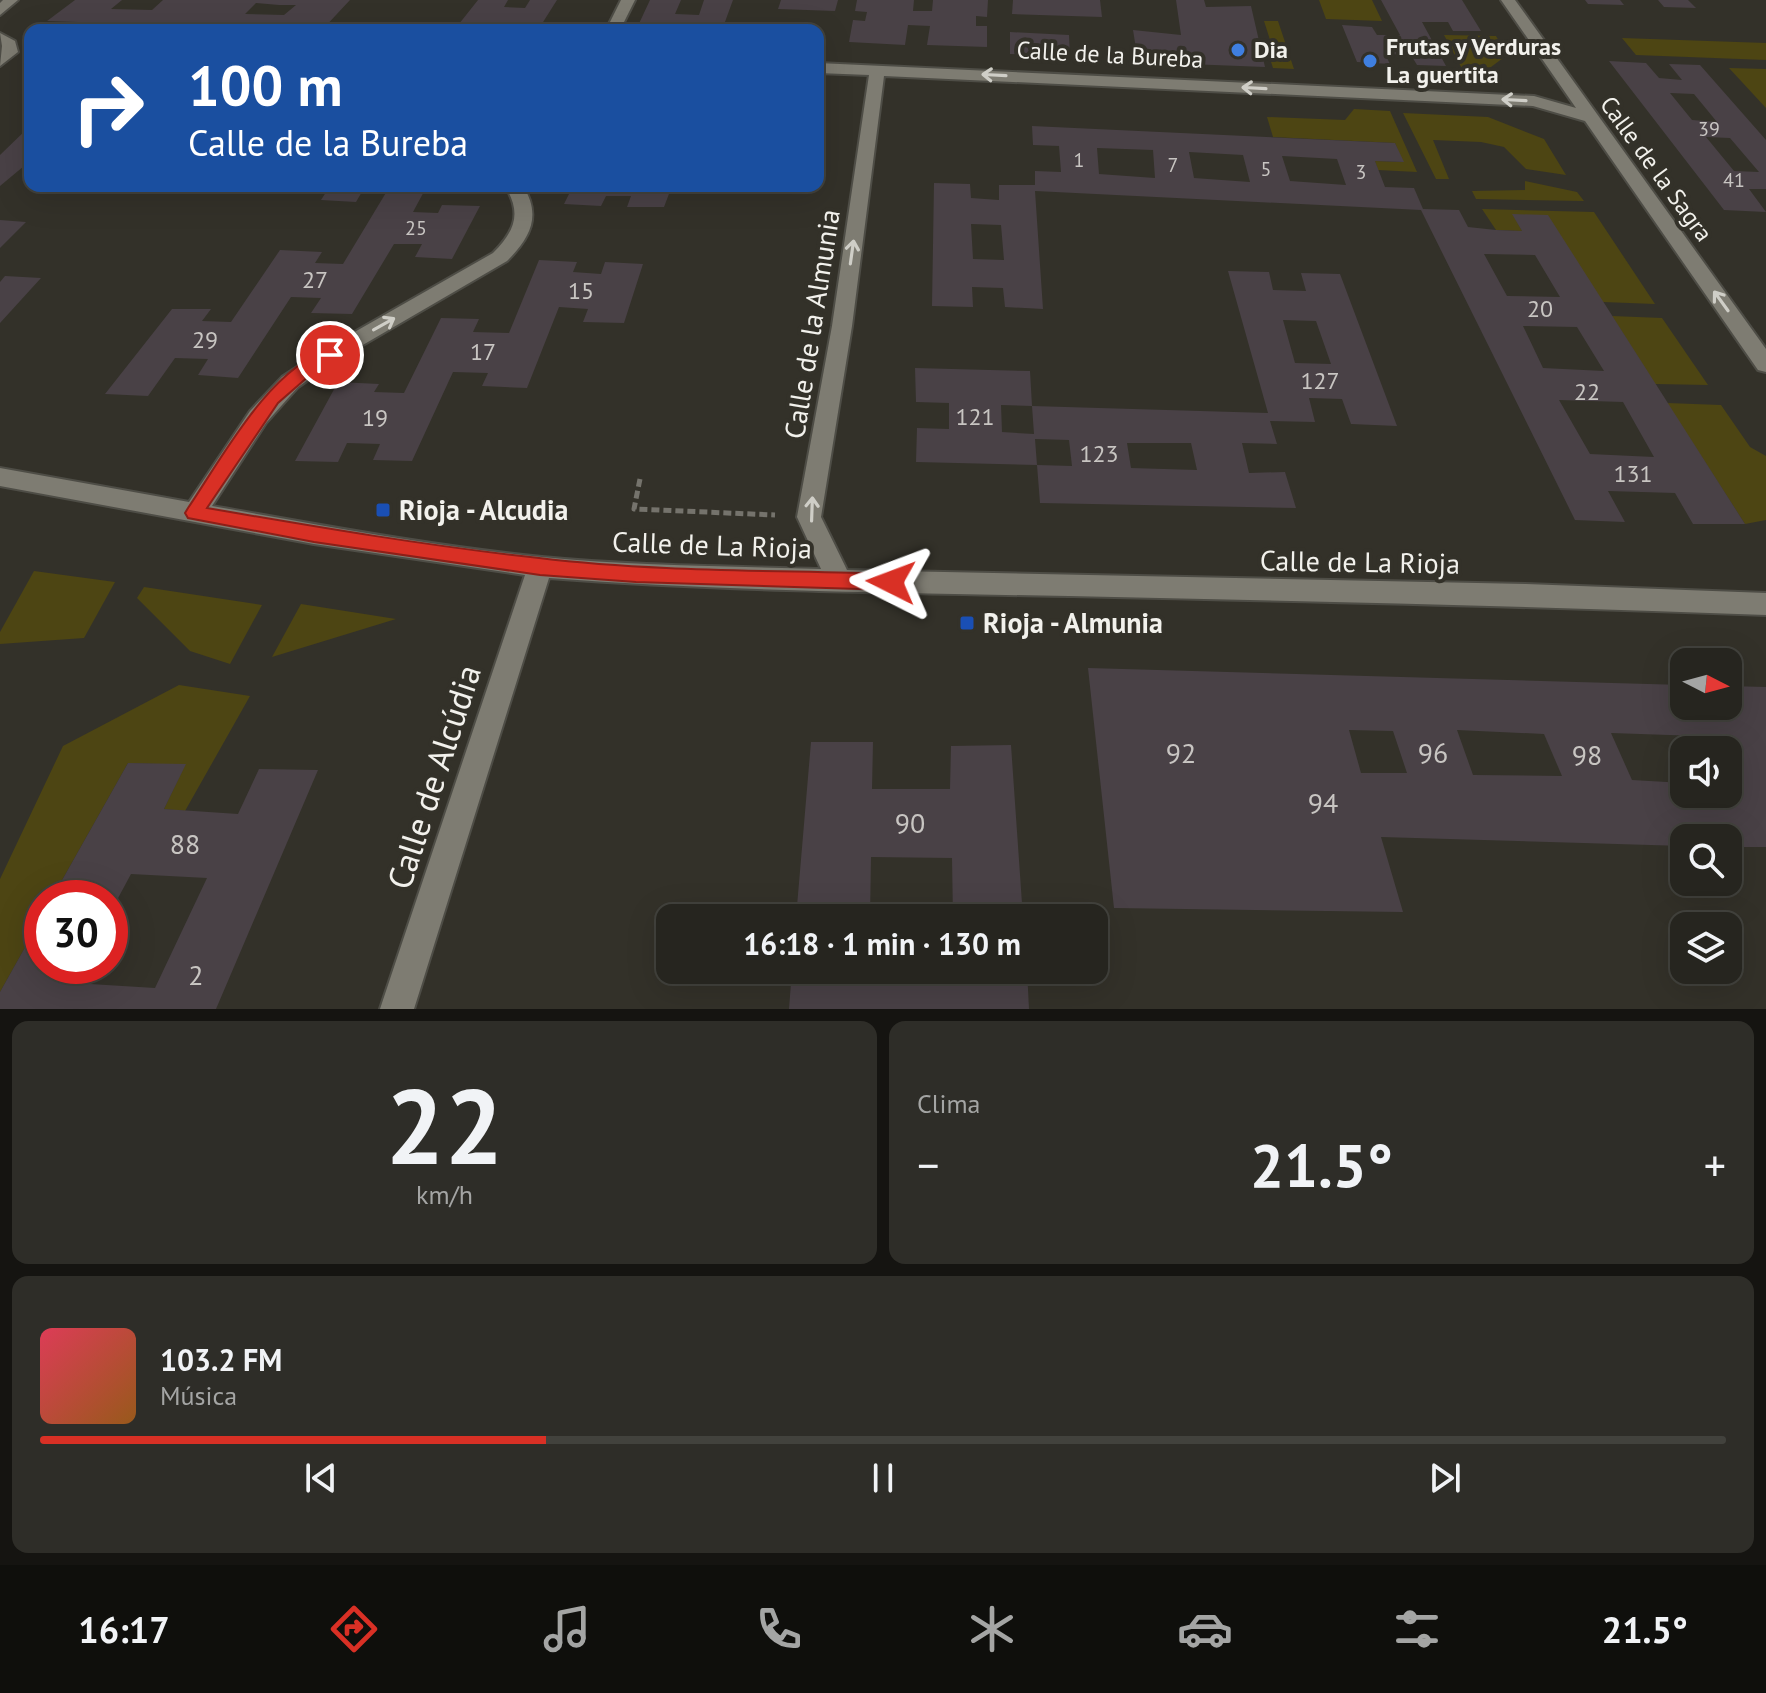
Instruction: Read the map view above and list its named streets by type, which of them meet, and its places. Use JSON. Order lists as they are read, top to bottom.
{
  "streets": {
    "street": [
      "Calle de la Bureba",
      "Calle de la Sagra",
      "Calle de la Almunia",
      "Calle de La Rioja",
      "Calle de Alcúdia"
    ]
  },
  "crossings": [
    ["Calle de la Bureba", "Calle de la Sagra"],
    ["Calle de la Bureba", "Calle de la Almunia"],
    ["Calle de La Rioja", "Calle de Alcúdia"]
  ],
  "one_way": ["Calle de la Bureba", "Calle de la Sagra", "Calle de la Almunia"],
  "places": {
    "other": ["Dia", "Frutas y Verduras La guertita"],
    "transit": ["Rioja - Alcudia", "Rioja - Almunia"]
  },
  "house_numbers": [
    "39",
    "1",
    "7",
    "5",
    "3",
    "41",
    "25",
    "27",
    "15",
    "20",
    "29",
    "17",
    "127",
    "22",
    "121",
    "19",
    "123",
    "131",
    "92",
    "96",
    "98",
    "94",
    "90",
    "88",
    "2"
  ],
  "north": "right",
  "page": {
    "turn": ["100 m", "Calle de la Bureba"],
    "limit": "30",
    "trip": "16:18 · 1 min · 130 m",
    "tile": [
      ["22", "km/h"],
      "Clima"
    ],
    "heat": ["−", "21.5°", "+"],
    "song": ["103.2 FM", "Música"],
    "tabs": ["16:17", "21.5°"]
  }
}
